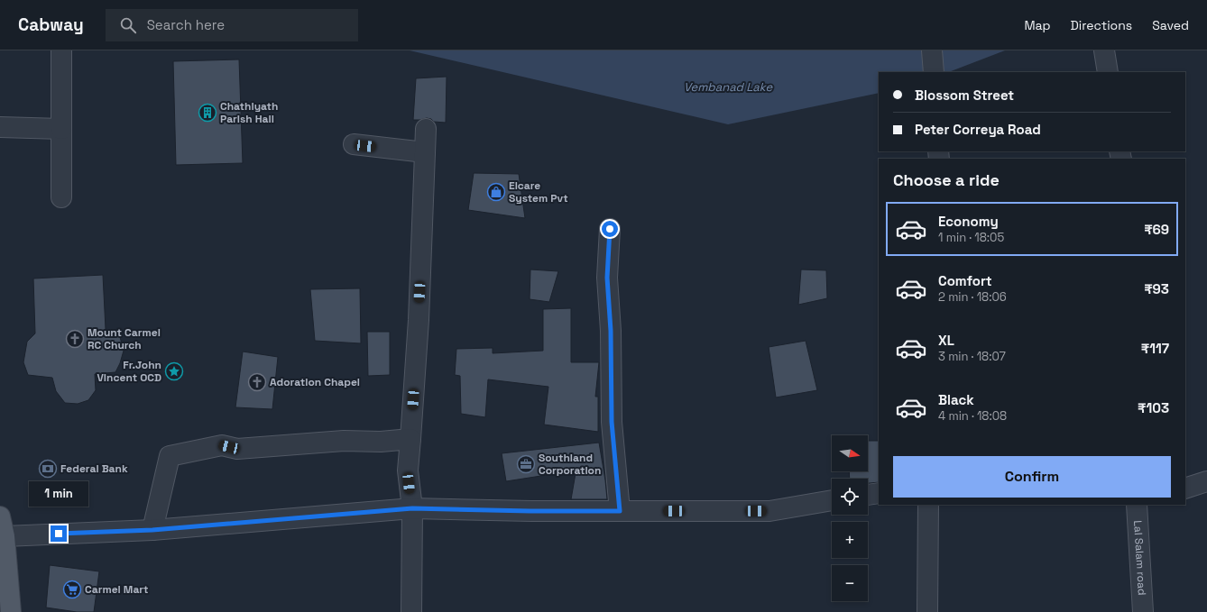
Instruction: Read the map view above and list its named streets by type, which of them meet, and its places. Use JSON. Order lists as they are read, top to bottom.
{
  "streets": {
    "street": ["Lal Salam road"]
  },
  "water": ["Vembanad Lake"],
  "places": {
    "building": ["Chathiyath Parish Hall"],
    "shop": ["Elcare System Pvt"],
    "church": ["Mount Carmel RC Church", "Adoration Chapel"],
    "place": ["Fr.John Vincent OCD"],
    "office": ["Southland Corporation"],
    "bank": ["Federal Bank"],
    "supermarket": ["Carmel Mart"]
  },
  "north": "right",
  "page": {
    "header": "Cabway",
    "search": "Search here",
    "nav": ["Map", "Directions", "Saved"],
    "banner": ["Blossom Street", "Peter Correya Road"],
    "heading": "Choose a ride",
    "list": [
      {
        "name": "Economy",
        "note": "1 min · 18:05",
        "value": "₹69"
      },
      {
        "name": "Comfort",
        "note": "2 min · 18:06",
        "value": "₹93"
      },
      {
        "name": "XL",
        "note": "3 min · 18:07",
        "value": "₹117"
      },
      {
        "name": "Black",
        "note": "4 min · 18:08",
        "value": "₹103"
      }
    ],
    "map_buttons": ["+", "−"],
    "buttons": "Confirm",
    "bubble": "1 min"
  }
}
